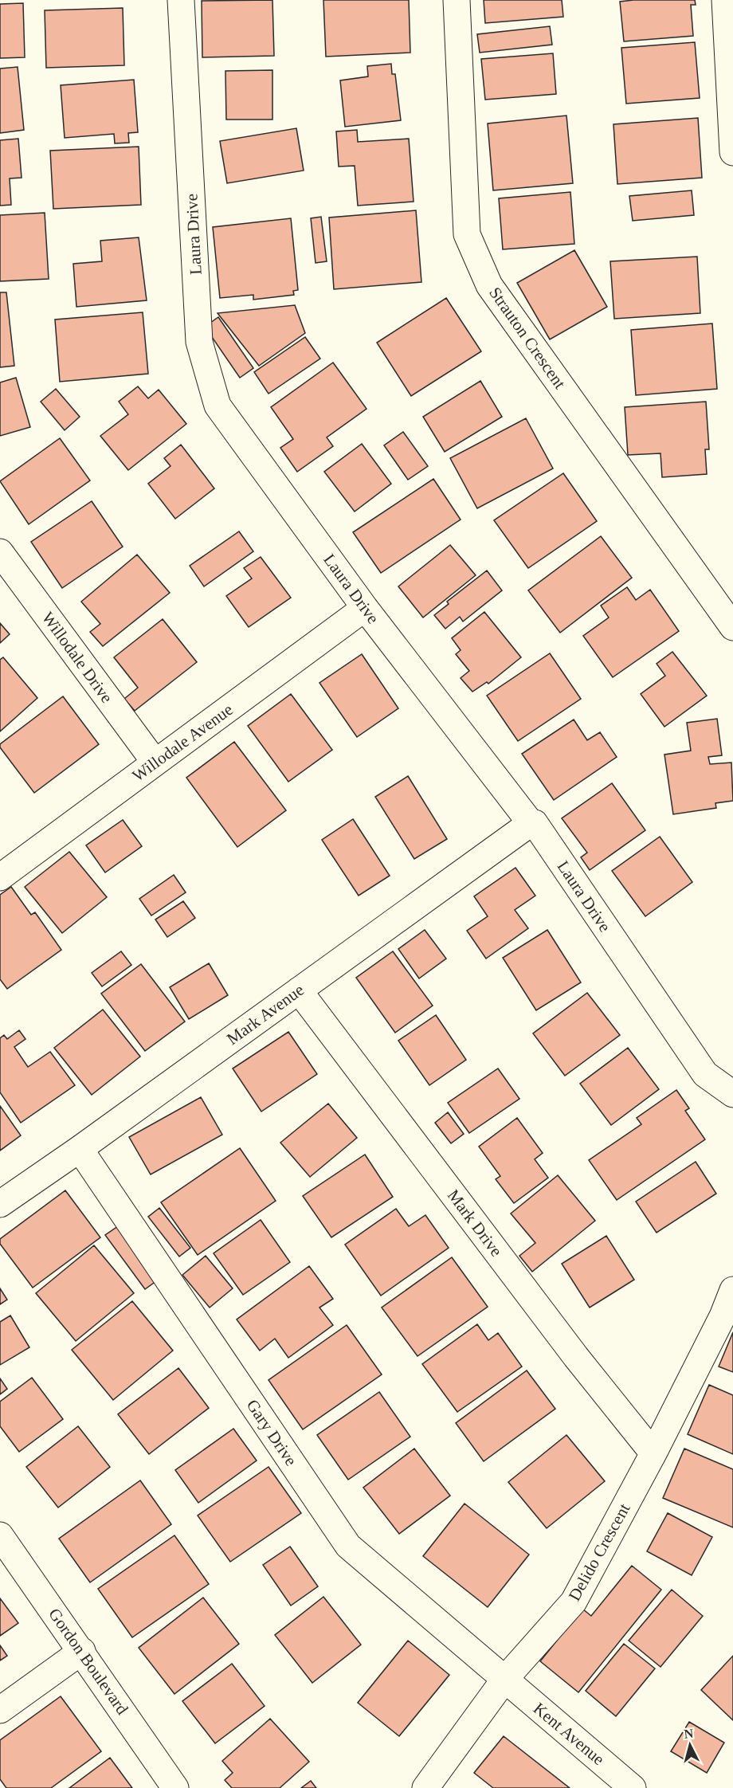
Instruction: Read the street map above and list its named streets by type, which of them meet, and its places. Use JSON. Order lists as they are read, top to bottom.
{
  "streets": {
    "street": [
      "Laura Drive",
      "Strauton Crescent",
      "Willodale Drive",
      "Willodale Avenue",
      "Mark Avenue",
      "Mark Drive",
      "Gary Drive",
      "Delido Crescent",
      "Gordon Boulevard",
      "Kent Avenue"
    ]
  },
  "crossings": [
    ["Laura Drive", "Willodale Avenue"],
    ["Laura Drive", "Mark Avenue"],
    ["Willodale Drive", "Willodale Avenue"],
    ["Mark Avenue", "Mark Drive"],
    ["Mark Avenue", "Gary Drive"],
    ["Mark Drive", "Delido Crescent"],
    ["Gary Drive", "Delido Crescent"],
    ["Gary Drive", "Kent Avenue"],
    ["Delido Crescent", "Kent Avenue"]
  ],
  "north": "top"
}
